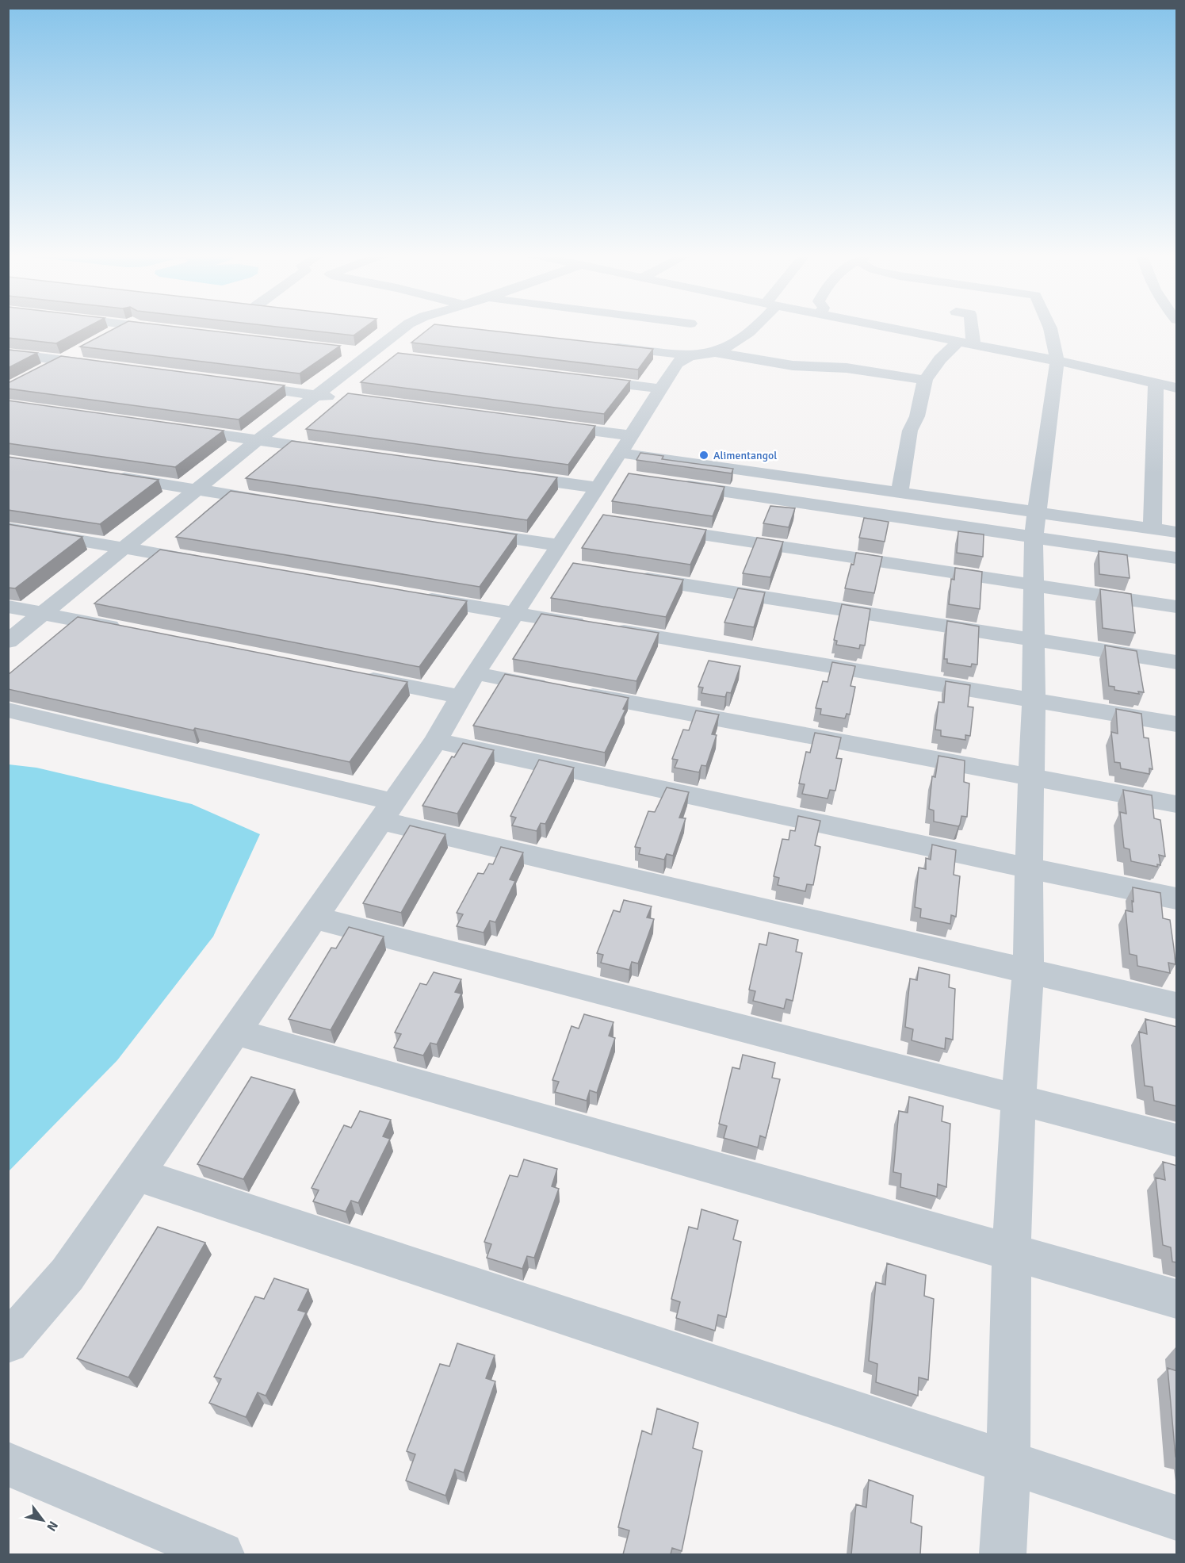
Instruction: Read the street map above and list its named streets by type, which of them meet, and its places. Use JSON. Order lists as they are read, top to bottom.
{
  "places": ["Alimentangol"],
  "north": "bottom right"
}
